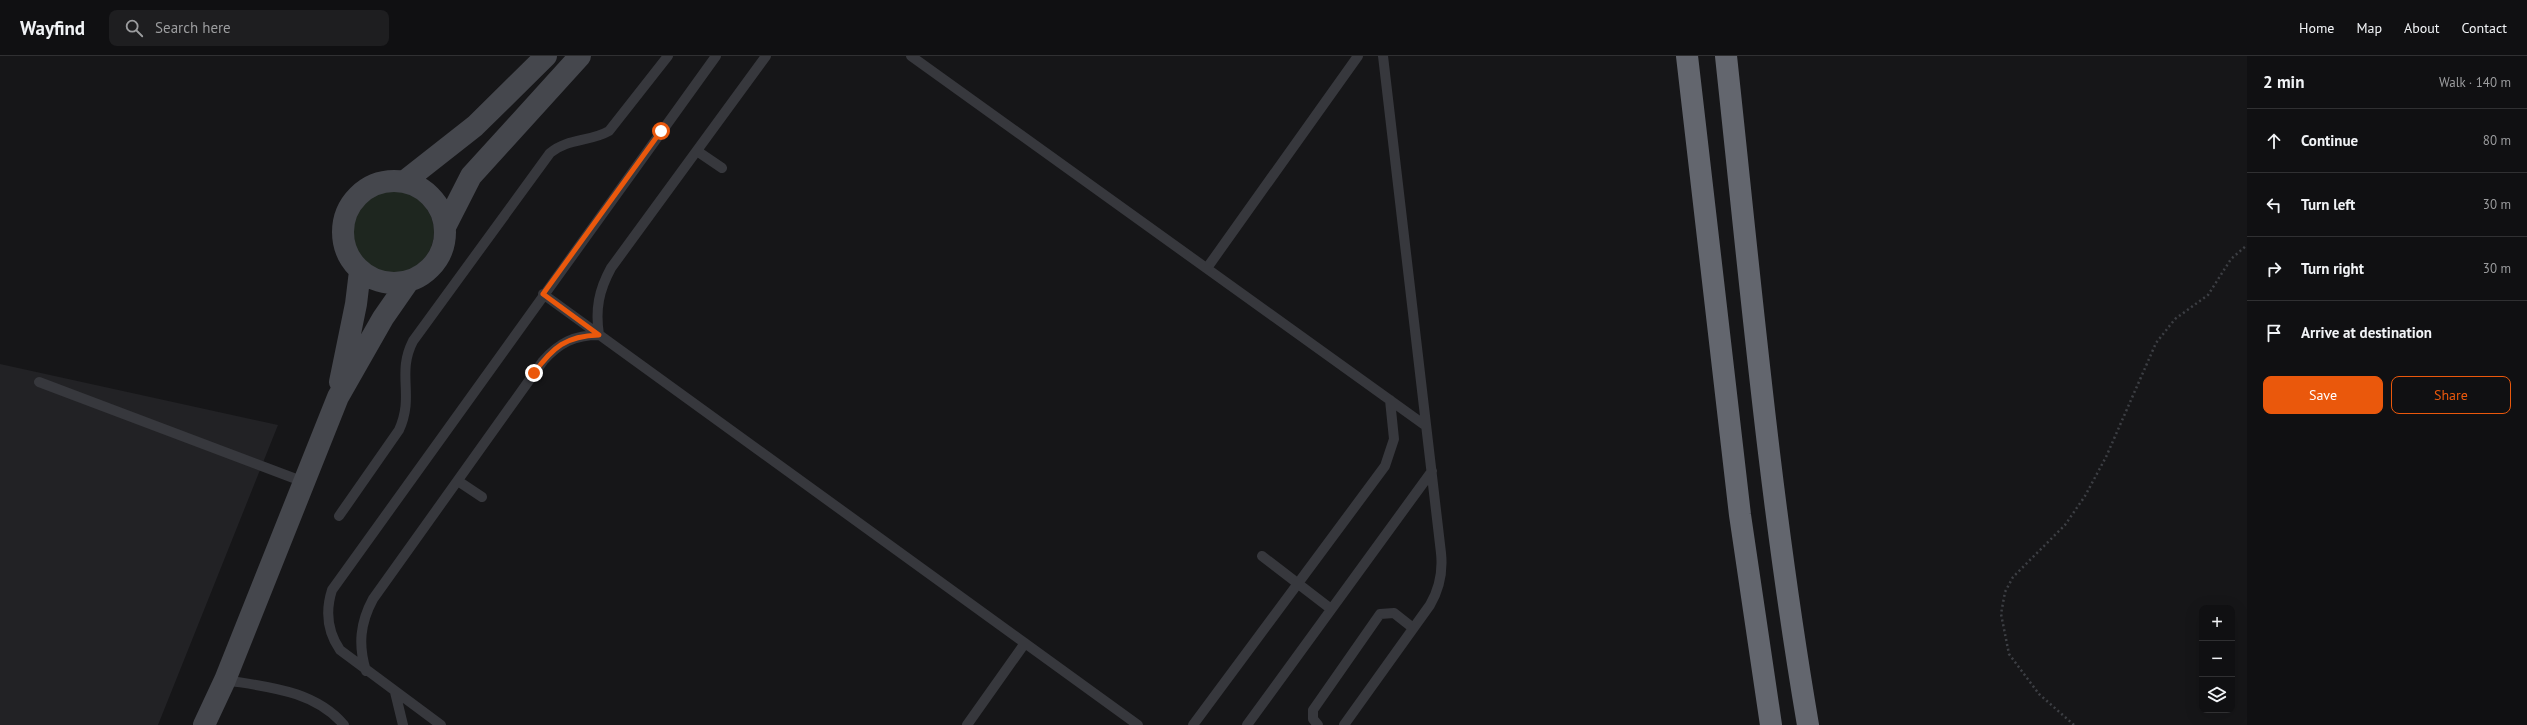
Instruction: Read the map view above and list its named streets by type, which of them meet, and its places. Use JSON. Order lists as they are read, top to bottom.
{
  "page": {
    "header": "Wayfind",
    "search": "Search here",
    "nav": [
      "Home",
      "Map",
      "About",
      "Contact"
    ],
    "heading": ["2 min", "Walk · 140 m"],
    "list": [
      ["Continue", "80 m"],
      ["Turn left", "30 m"],
      ["Turn right", "30 m"],
      "Arrive at destination"
    ],
    "buttons": ["Save", "Share"],
    "map_buttons": ["+", "−"]
  }
}
